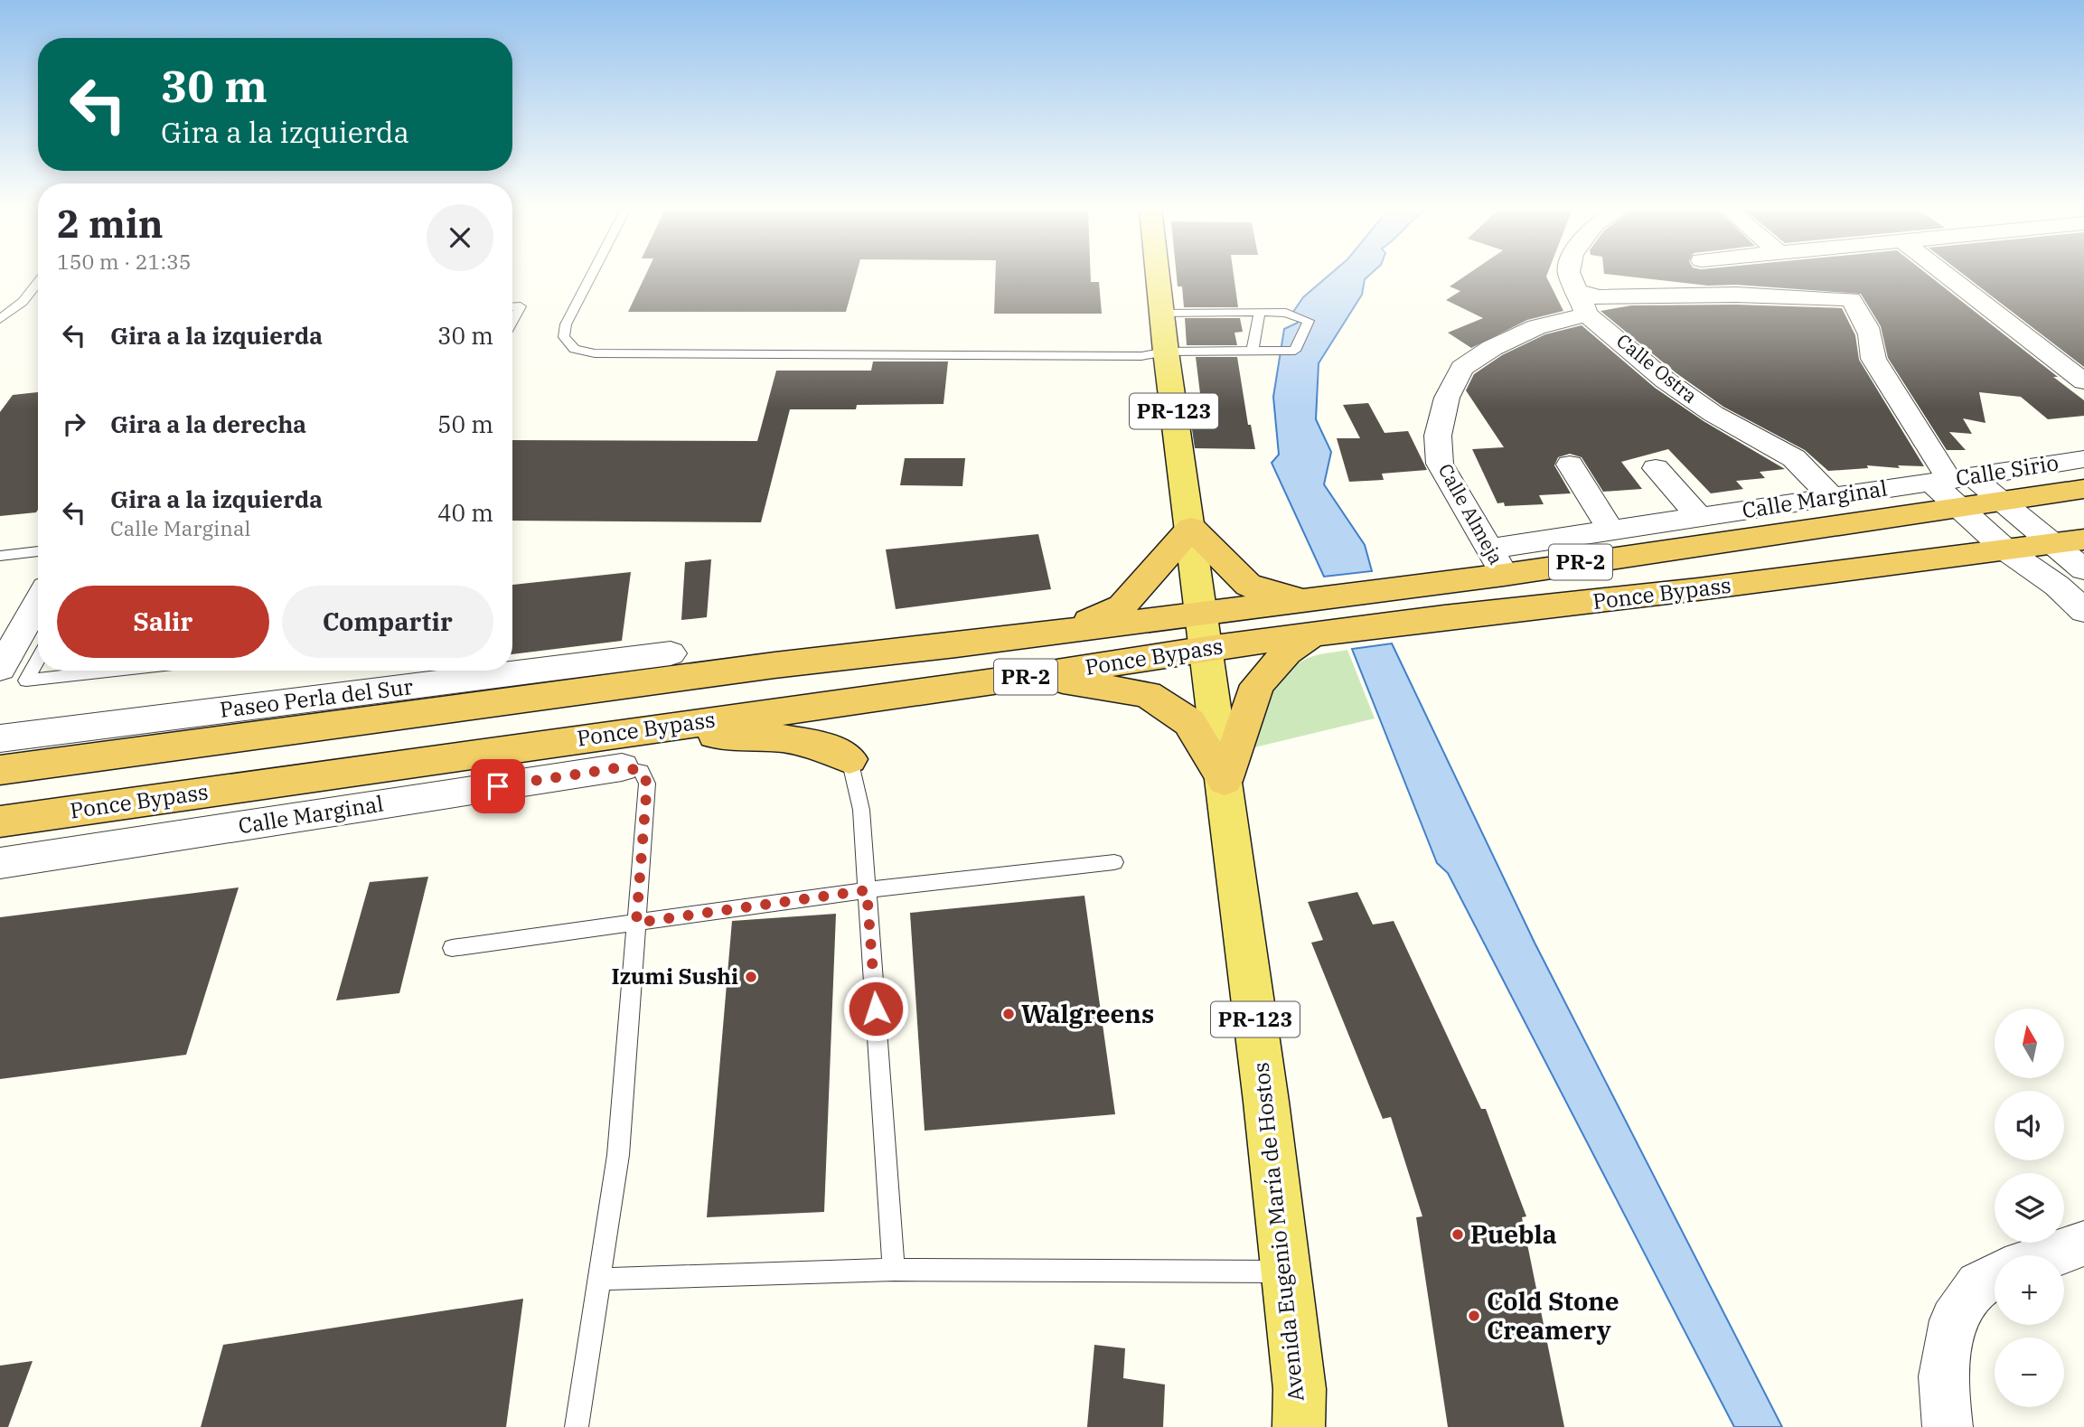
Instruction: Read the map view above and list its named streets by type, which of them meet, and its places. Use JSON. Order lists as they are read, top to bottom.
{
  "streets": {
    "highway": ["PR-2", "Ponce Bypass"],
    "main road": ["PR-123", "Avenida Eugenio María de Hostos"],
    "street": [
      "Calle Ostra",
      "Calle Sirio",
      "Calle Marginal",
      "Calle Almeja",
      "Paseo Perla del Sur"
    ]
  },
  "crossings": [
    ["Calle Ostra", "Calle Marginal"],
    ["Calle Ostra", "Calle Almeja"],
    ["Calle Sirio", "Calle Marginal"],
    ["Calle Sirio", "Ponce Bypass"],
    ["Calle Marginal", "Calle Almeja"],
    ["Calle Marginal", "Ponce Bypass"],
    ["Calle Almeja", "Ponce Bypass"],
    ["Ponce Bypass", "Avenida Eugenio María de Hostos"]
  ],
  "places": [
    "Izumi Sushi",
    "Walgreens",
    "Puebla",
    "Cold Stone Creamery"
  ],
  "north": "top",
  "page": {
    "turn": ["30 m", "Gira a la izquierda"],
    "heading": ["2 min", "150 m · 21:35"],
    "list": [
      {
        "name": "Gira a la izquierda",
        "value": "30 m"
      },
      {
        "name": "Gira a la derecha",
        "value": "50 m"
      },
      {
        "name": "Gira a la izquierda",
        "note": "Calle Marginal",
        "value": "40 m"
      }
    ],
    "buttons": ["Salir", "Compartir"],
    "map_buttons": ["+", "−"]
  }
}
